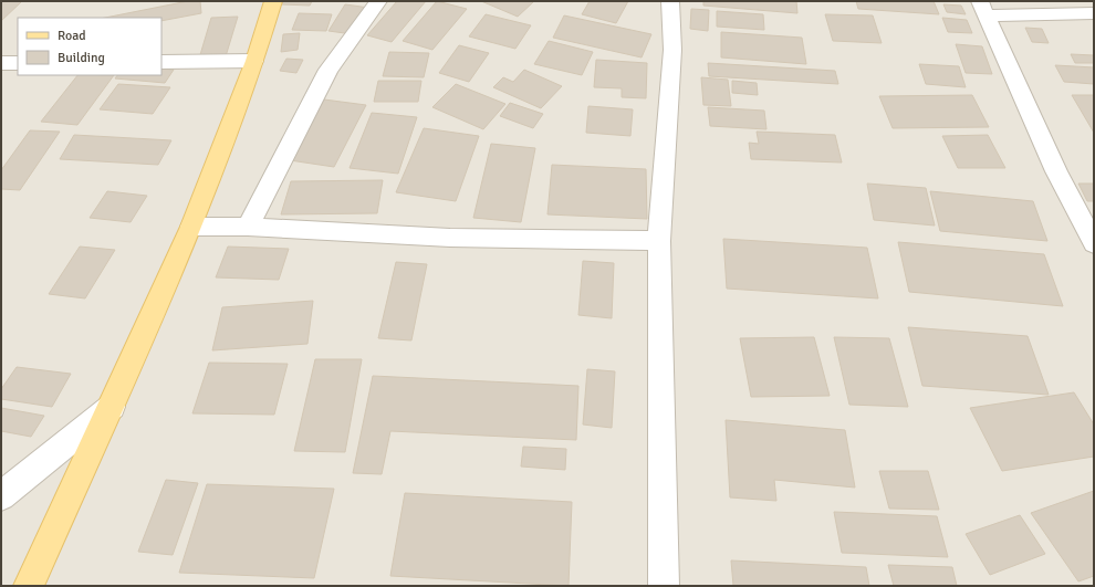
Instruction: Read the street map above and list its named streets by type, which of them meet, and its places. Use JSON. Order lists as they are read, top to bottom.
{
  "legend": ["Road", "Building"]
}
